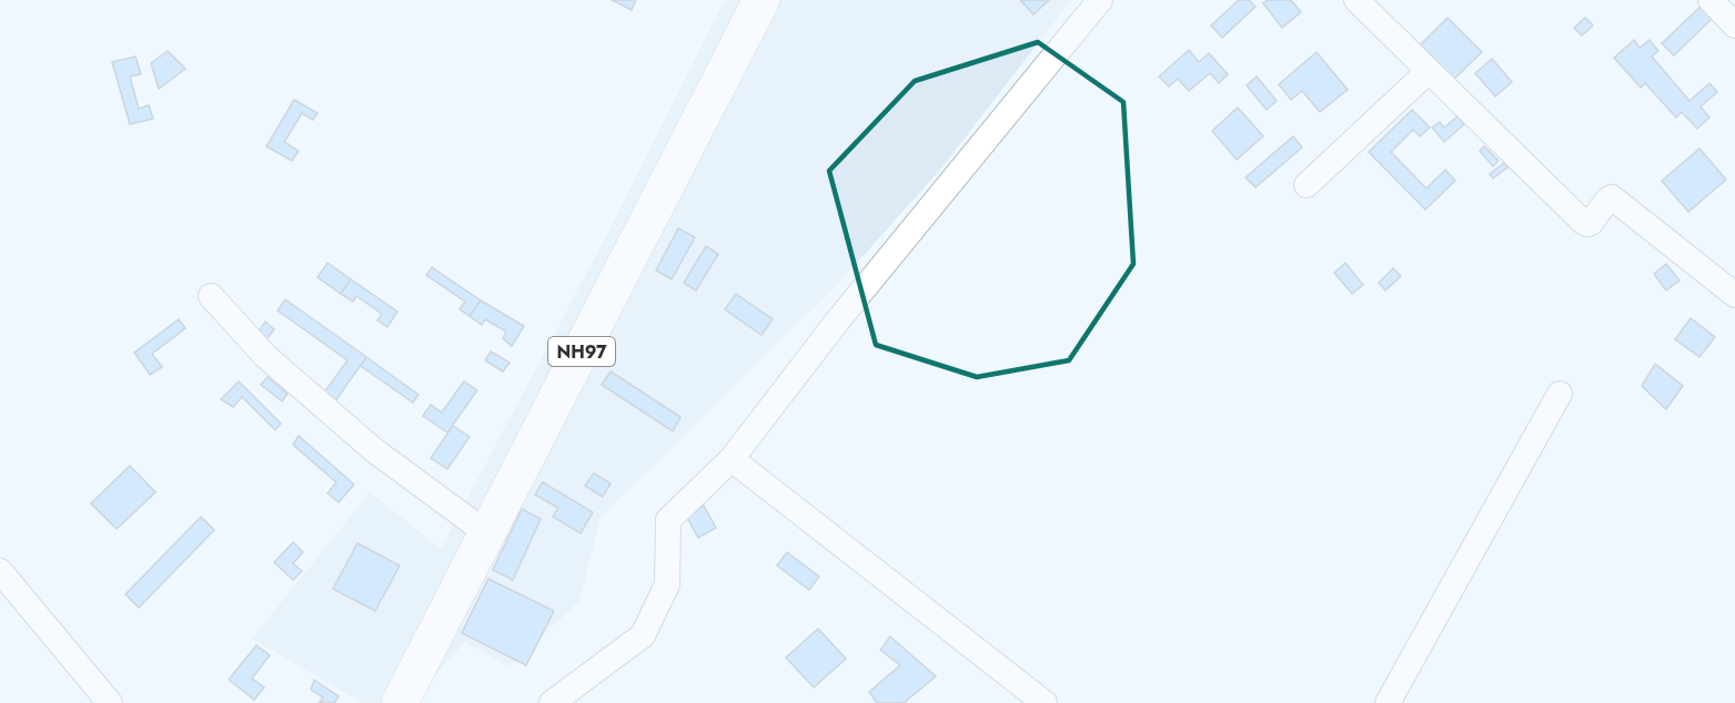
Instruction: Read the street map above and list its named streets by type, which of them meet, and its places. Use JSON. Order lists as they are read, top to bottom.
{
  "streets": {
    "highway": ["NH97"]
  }
}
